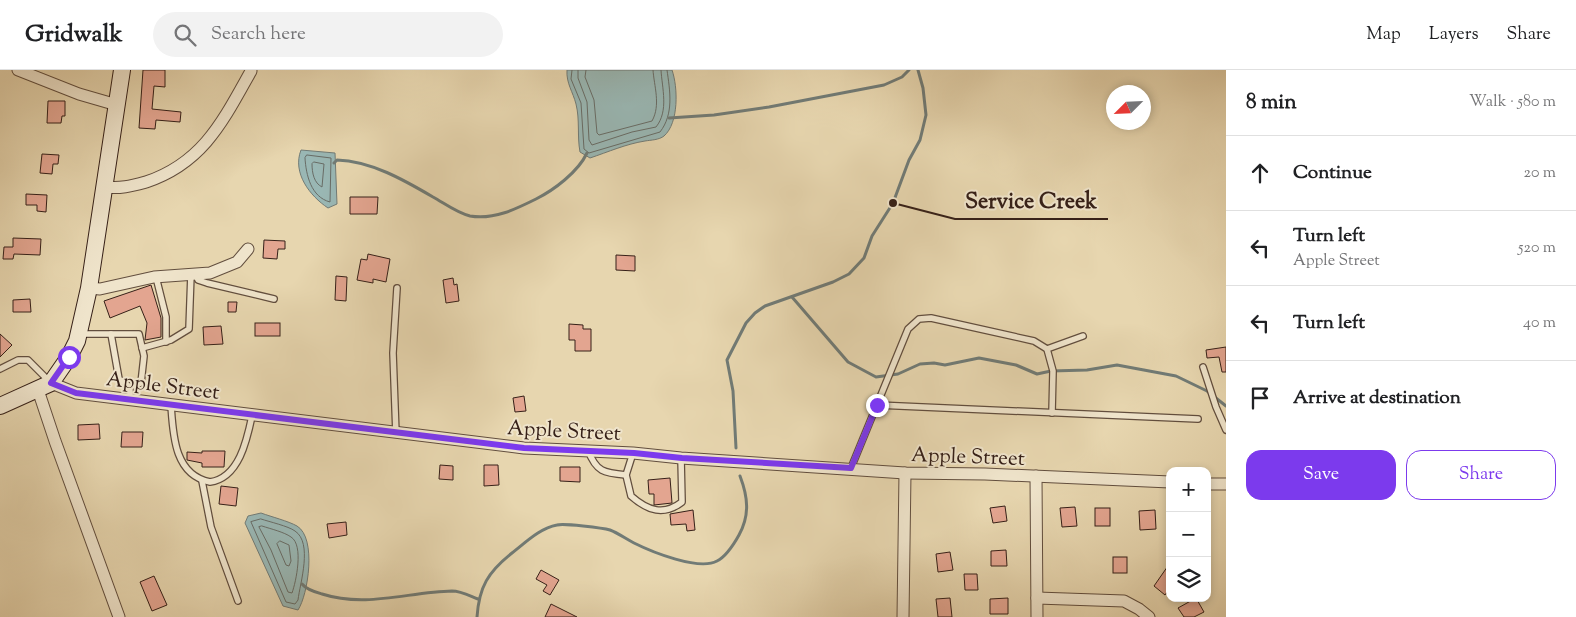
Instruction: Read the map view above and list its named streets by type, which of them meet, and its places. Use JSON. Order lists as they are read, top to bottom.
{
  "streets": {
    "street": ["Apple Street"]
  },
  "places": ["Service Creek"],
  "north": "bottom left",
  "page": {
    "header": "Gridwalk",
    "search": "Search here",
    "nav": ["Map", "Layers", "Share"],
    "heading": ["8 min", "Walk · 580 m"],
    "list": [
      ["Continue", "20 m"],
      ["Turn left", "Apple Street", "520 m"],
      ["Turn left", "40 m"],
      "Arrive at destination"
    ],
    "buttons": ["Save", "Share"],
    "map_buttons": ["+", "−"]
  }
}
